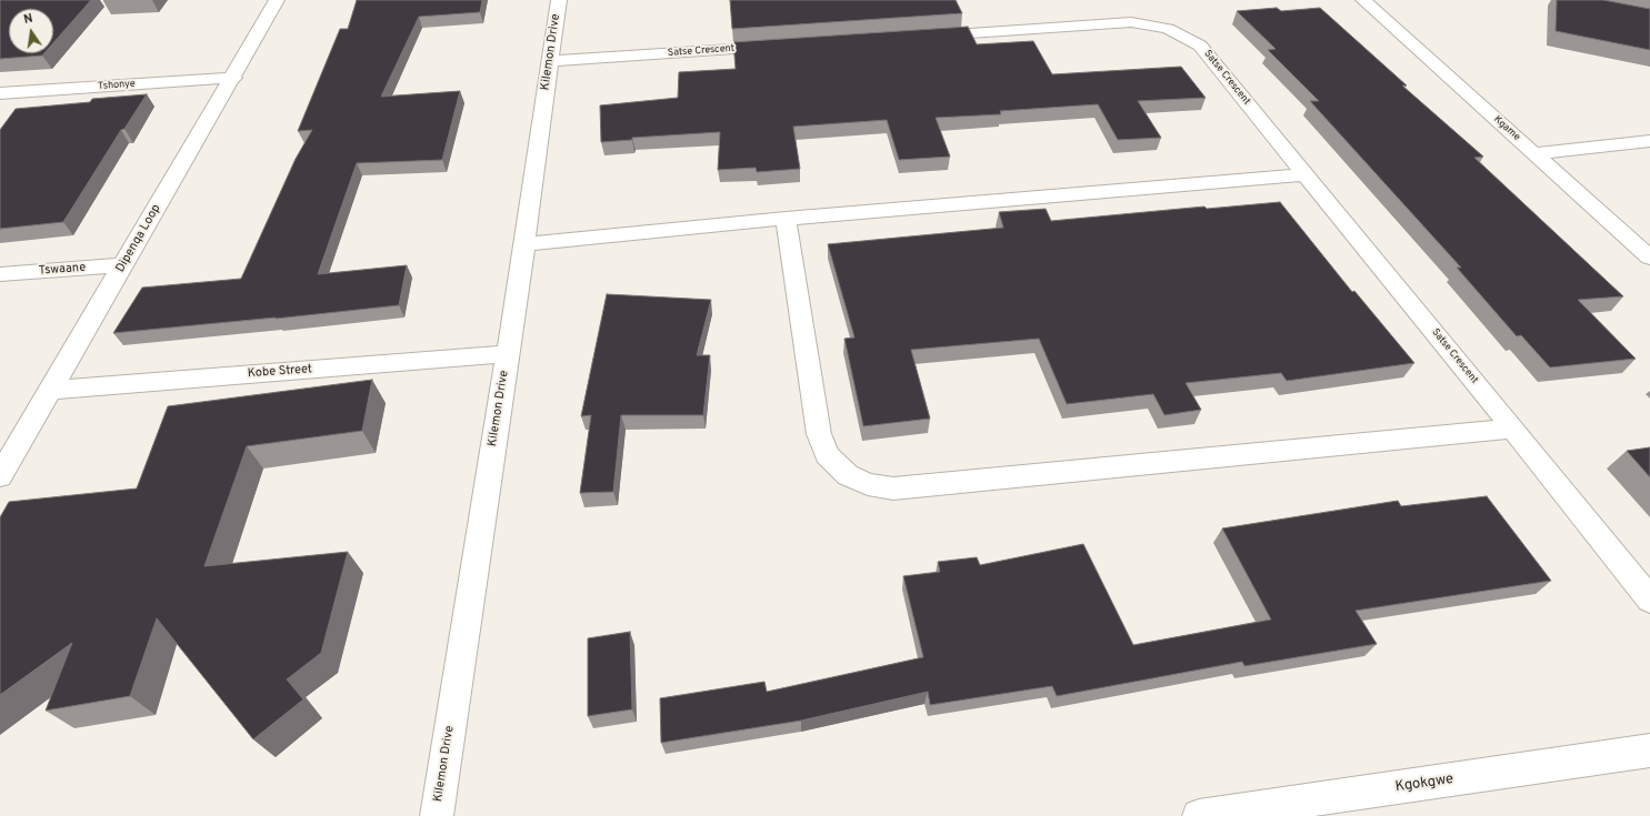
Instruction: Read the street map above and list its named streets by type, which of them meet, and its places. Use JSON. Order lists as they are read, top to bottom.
{
  "streets": {
    "street": [
      "Satse Crescent",
      "Kilemon Drive",
      "Tshonye",
      "Kgame",
      "Dipenqa Loop",
      "Tswaane",
      "Kobe Street",
      "Kgokgwe"
    ]
  },
  "crossings": [
    ["Satse Crescent", "Kilemon Drive"],
    ["Kilemon Drive", "Kobe Street"],
    ["Tshonye", "Dipenqa Loop"],
    ["Dipenqa Loop", "Tswaane"],
    ["Dipenqa Loop", "Kobe Street"]
  ],
  "north": "top"
}
